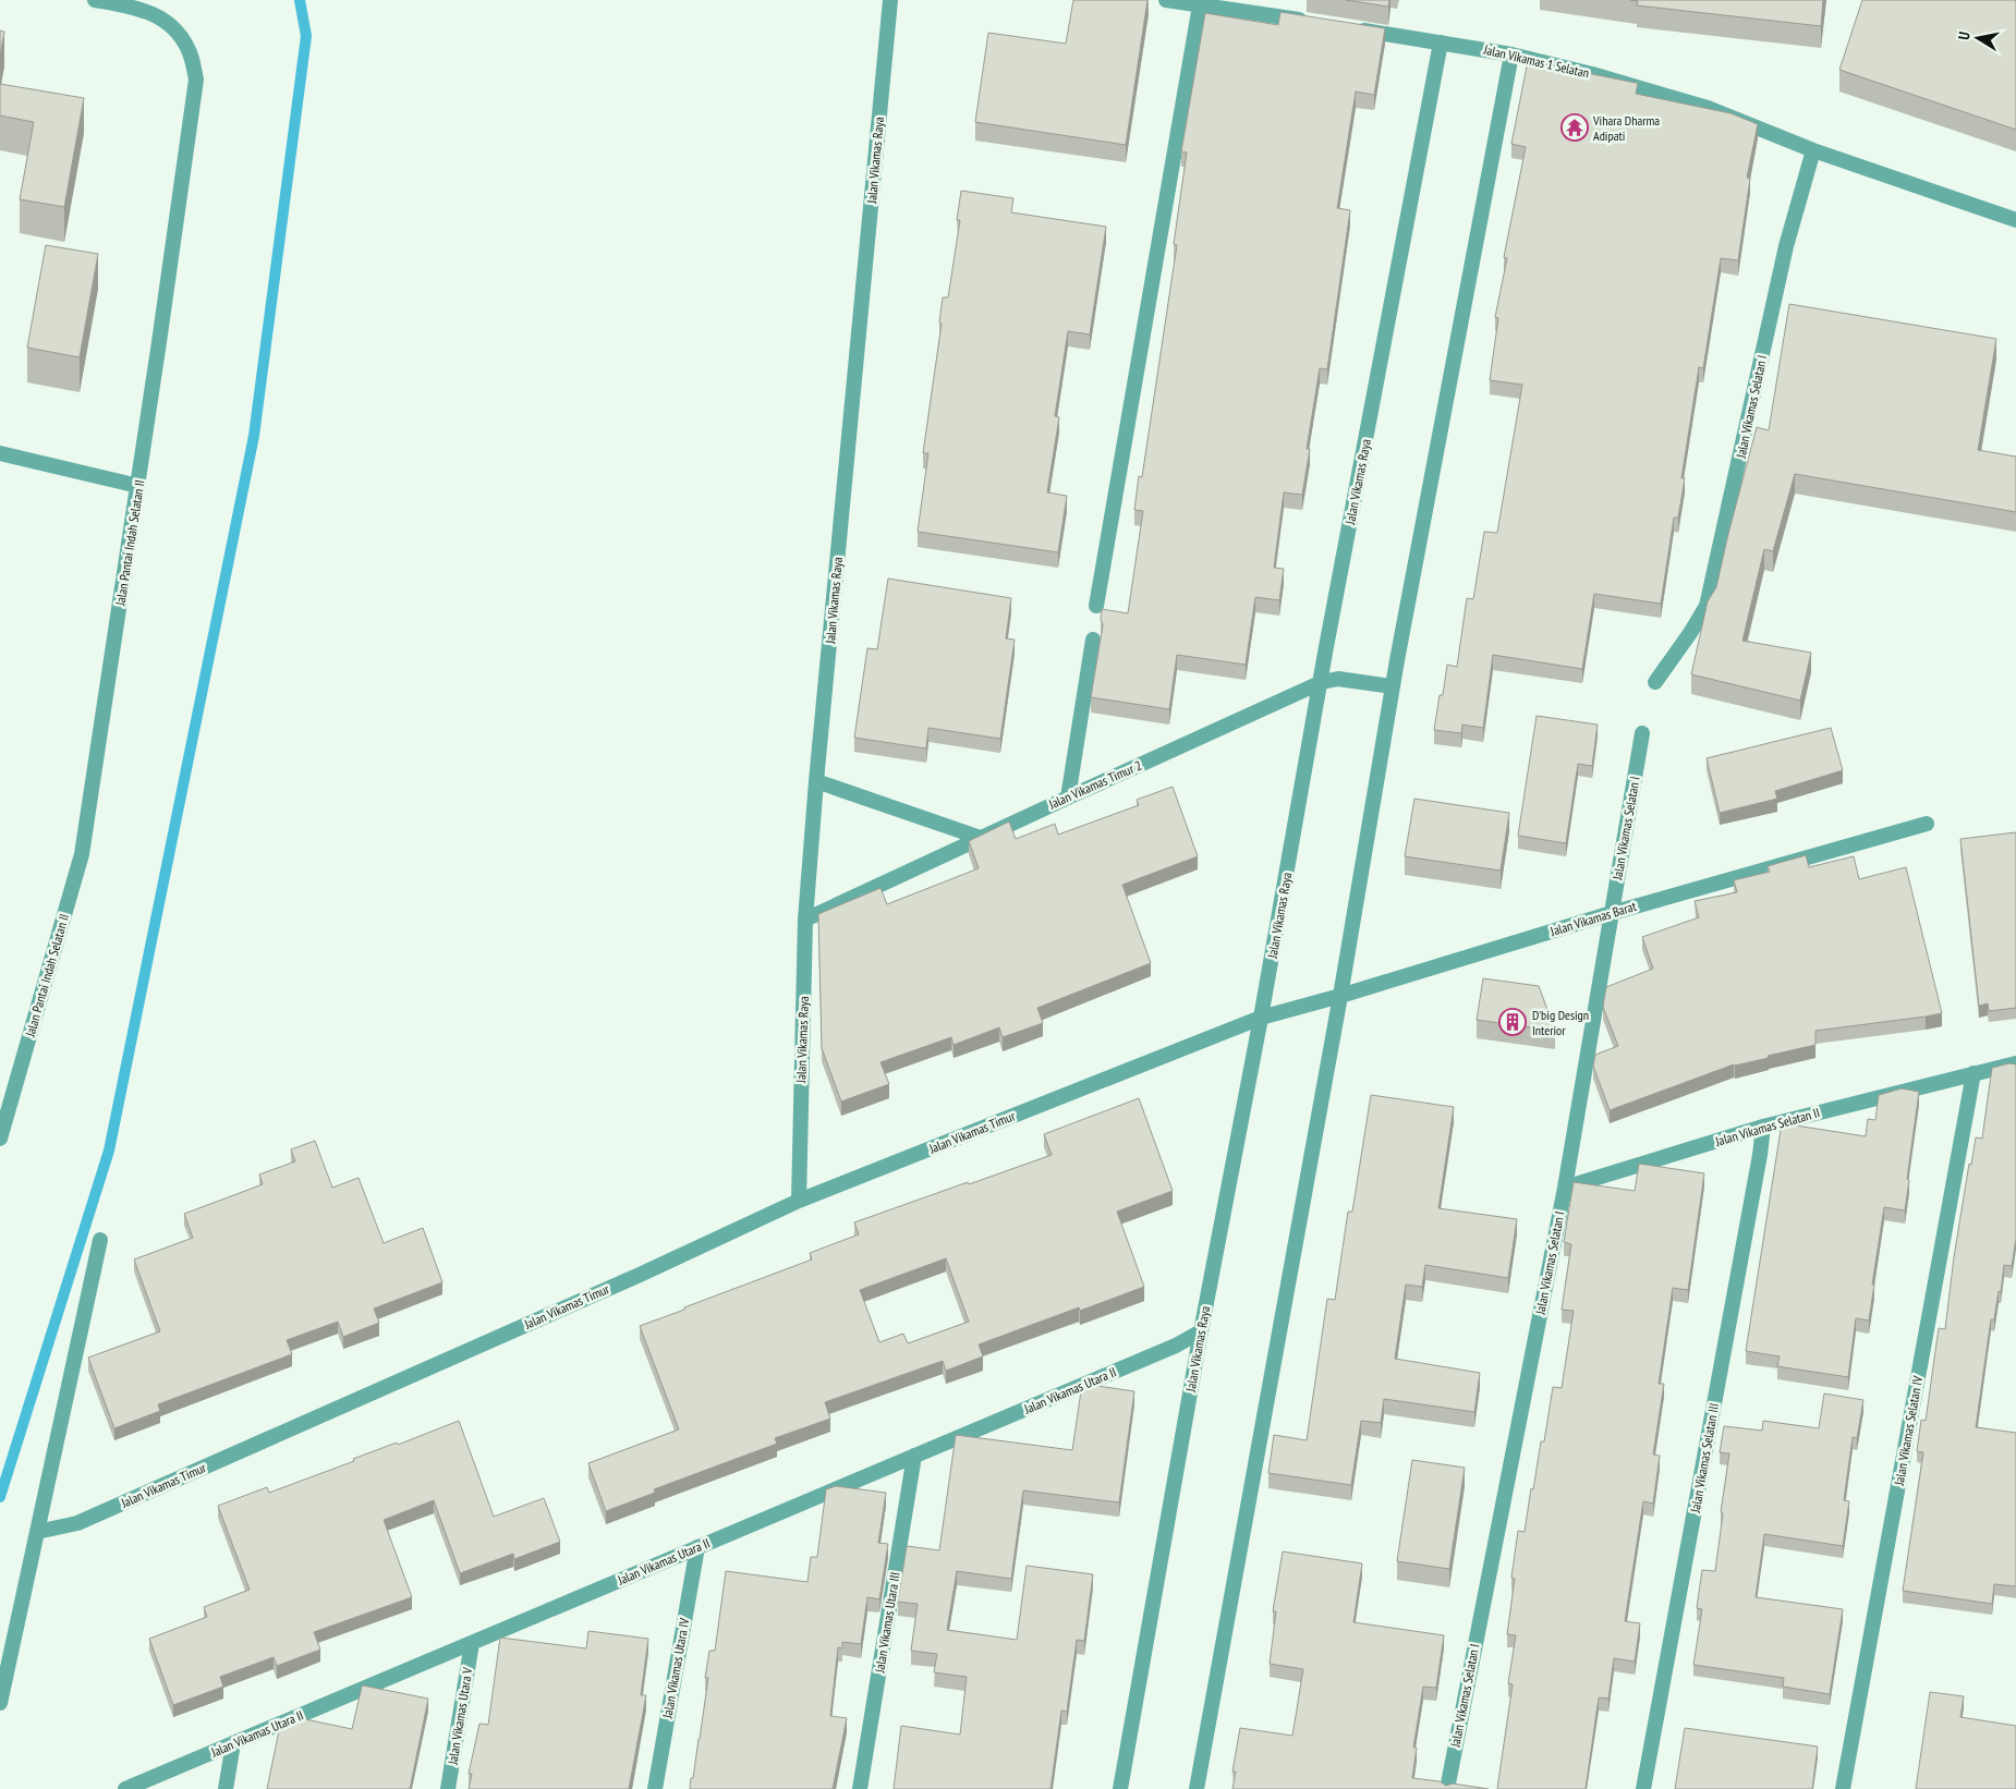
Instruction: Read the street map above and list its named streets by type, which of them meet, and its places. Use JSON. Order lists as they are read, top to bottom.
{
  "streets": {
    "street": [
      "Jalan Vikamas 1 Selatan",
      "Jalan Vikamas Raya",
      "Jalan Vikamas Selatan I",
      "Jalan Pantai Indah Selatan II",
      "Jalan Vikamas Timur 2",
      "Jalan Vikamas Barat",
      "Jalan Vikamas Selatan II",
      "Jalan Vikamas Timur",
      "Jalan Vikamas Utara II",
      "Jalan Vikamas Selatan IV",
      "Jalan Vikamas Selatan III",
      "Jalan Vikamas Utara III",
      "Jalan Vikamas Utara IV",
      "Jalan Vikamas Utara V"
    ]
  },
  "crossings": [
    ["Jalan Vikamas 1 Selatan", "Jalan Vikamas Raya"],
    ["Jalan Vikamas 1 Selatan", "Jalan Vikamas Selatan I"],
    ["Jalan Vikamas Raya", "Jalan Vikamas Timur 2"],
    ["Jalan Vikamas Raya", "Jalan Vikamas Barat"],
    ["Jalan Vikamas Raya", "Jalan Vikamas Timur"],
    ["Jalan Vikamas Raya", "Jalan Vikamas Utara II"],
    ["Jalan Vikamas Selatan I", "Jalan Vikamas Barat"],
    ["Jalan Vikamas Selatan I", "Jalan Vikamas Selatan II"],
    ["Jalan Vikamas Barat", "Jalan Vikamas Timur"],
    ["Jalan Vikamas Selatan II", "Jalan Vikamas Selatan IV"],
    ["Jalan Vikamas Selatan II", "Jalan Vikamas Selatan III"],
    ["Jalan Vikamas Utara II", "Jalan Vikamas Utara III"],
    ["Jalan Vikamas Utara II", "Jalan Vikamas Utara IV"],
    ["Jalan Vikamas Utara II", "Jalan Vikamas Utara V"]
  ],
  "places": {
    "temple": ["Vihara Dharma Adipati"],
    "building": ["D'big Design Interior"]
  },
  "north": "left"
}
